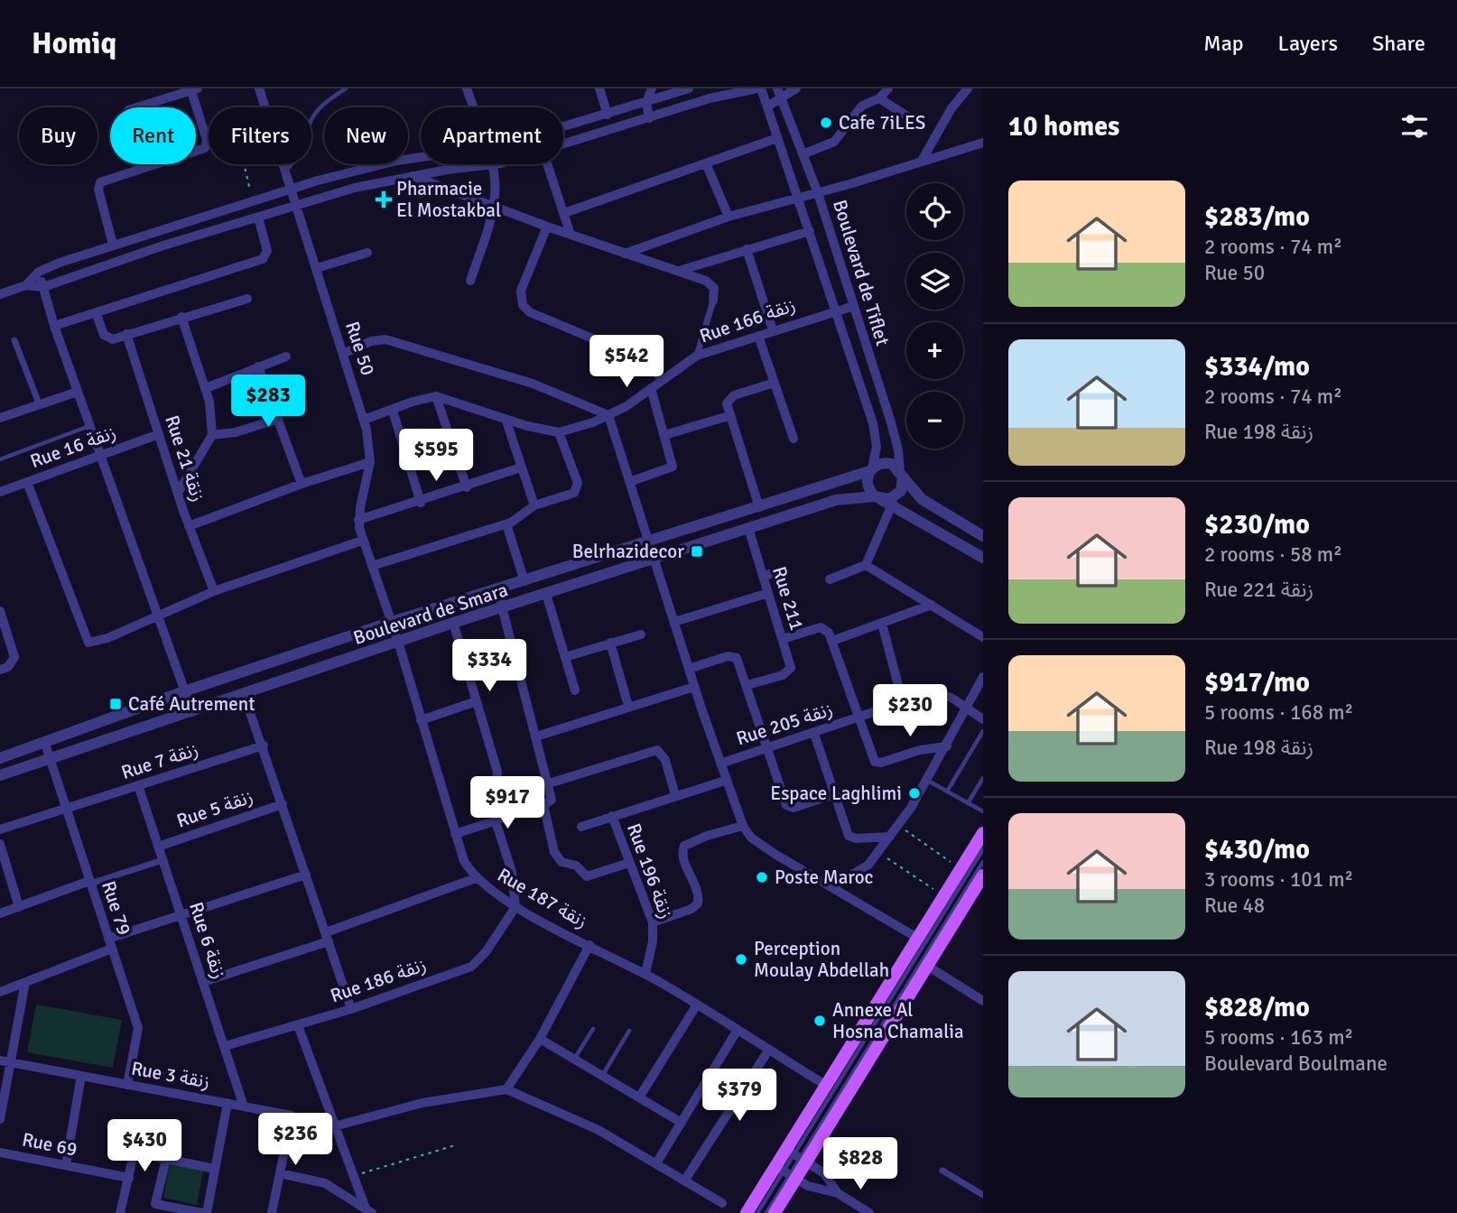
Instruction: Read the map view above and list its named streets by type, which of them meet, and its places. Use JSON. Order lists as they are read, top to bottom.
{
  "streets": {
    "street": [
      "Boulevard de Tiflet",
      "Rue 166 زنقة",
      "Rue 50",
      "Rue 16 زنقة",
      "Rue 21 زنقة",
      "Rue 211",
      "Boulevard de Smara",
      "Rue 205 زنقة",
      "Rue 7 زنقة",
      "Rue 5 زنقة",
      "Rue 196 زنقة",
      "Rue 187 زنقة",
      "Rue 79",
      "Rue 6 زنقة",
      "Rue 186 زنقة",
      "Rue 3 زنقة",
      "Rue 69"
    ]
  },
  "crossings": [
    ["Boulevard de Tiflet", "Rue 166 زنقة"],
    ["Boulevard de Tiflet", "Boulevard de Smara"],
    ["Rue 50", "Boulevard de Smara"],
    ["Rue 50", "Rue 187 زنقة"],
    ["Rue 16 زنقة", "Rue 21 زنقة"],
    ["Rue 211", "Boulevard de Smara"],
    ["Boulevard de Smara", "Rue 187 زنقة"],
    ["Boulevard de Smara", "Rue 79"],
    ["Rue 7 زنقة", "Rue 79"],
    ["Rue 7 زنقة", "Rue 6 زنقة"],
    ["Rue 5 زنقة", "Rue 6 زنقة"],
    ["Rue 196 زنقة", "Rue 187 زنقة"],
    ["Rue 187 زنقة", "Rue 186 زنقة"],
    ["Rue 79", "Rue 3 زنقة"],
    ["Rue 6 زنقة", "Rue 186 زنقة"],
    ["Rue 6 زنقة", "Rue 3 زنقة"]
  ],
  "places": {
    "other": [
      "Cafe 7iLES",
      "Espace Laghlimi",
      "Poste Maroc",
      "Perception Moulay Abdellah",
      "Annexe Al Hosna Chamalia"
    ],
    "health": ["Pharmacie El Mostakbal"],
    "transit": ["Belrhazidecor", "Café Autrement"]
  },
  "page": {
    "header": "Homiq",
    "nav": ["Map", "Layers", "Share"],
    "heading": "10 homes",
    "chip": [
      "Buy",
      "Rent",
      "Filters",
      "New",
      "Apartment"
    ],
    "list": [
      {
        "name": "$283/mo",
        "note": "2 rooms · 74 m² · Rue 50"
      },
      {
        "name": "$334/mo",
        "note": "2 rooms · 74 m² · Rue 198 زنقة"
      },
      {
        "name": "$230/mo",
        "note": "2 rooms · 58 m² · Rue 221 زنقة"
      },
      {
        "name": "$917/mo",
        "note": "5 rooms · 168 m² · Rue 198 زنقة"
      },
      {
        "name": "$430/mo",
        "note": "3 rooms · 101 m² · Rue 48"
      },
      {
        "name": "$828/mo",
        "note": "5 rooms · 163 m² · Boulevard Boulmane"
      }
    ],
    "map_buttons": ["+", "−"],
    "price": [
      "$542",
      "$283",
      "$595",
      "$334",
      "$230",
      "$917",
      "$379",
      "$236",
      "$430",
      "$828"
    ]
  }
}
